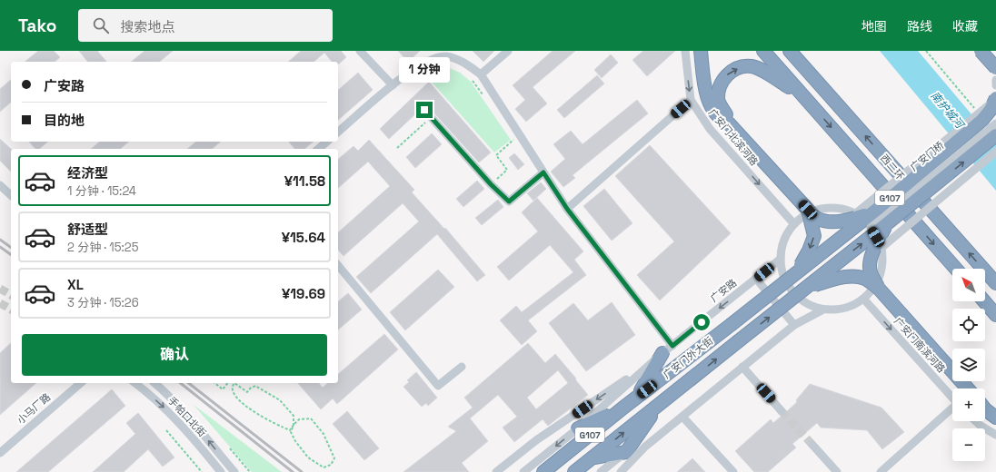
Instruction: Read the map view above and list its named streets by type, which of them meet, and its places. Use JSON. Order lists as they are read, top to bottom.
{
  "streets": {
    "highway": [
      "广安门桥",
      "西二环",
      "G107",
      "广安门外大街"
    ],
    "street": [
      "广安门北滨河路",
      "广安路",
      "广安门南滨河路",
      "小马厂路",
      "手帕口北街"
    ]
  },
  "crossings": [
    ["广安门北滨河路", "广安门桥"],
    ["广安门北滨河路", "广安路"],
    ["广安门北滨河路", "广安门南滨河路"],
    ["广安门桥", "广安路"],
    ["广安门桥", "广安门南滨河路"],
    ["广安门桥", "广安门外大街"],
    ["G107", "广安门外大街"],
    ["广安路", "广安门南滨河路"],
    ["广安路", "广安门外大街"]
  ],
  "one_way": ["广安门北滨河路", "广安门南滨河路"],
  "water": ["南护城河"],
  "north": "top left",
  "page": {
    "header": "Tako",
    "search": "搜索地点",
    "nav": ["地图", "路线", "收藏"],
    "bubble": "1 分钟",
    "banner": ["广安路", "目的地"],
    "list": [
      {
        "name": "经济型",
        "note": "1 分钟 · 15:24",
        "value": "¥11.58"
      },
      {
        "name": "舒适型",
        "note": "2 分钟 · 15:25",
        "value": "¥15.64"
      },
      {
        "name": "XL",
        "note": "3 分钟 · 15:26",
        "value": "¥19.69"
      }
    ],
    "map_buttons": ["+", "−"],
    "buttons": "确认"
  }
}
